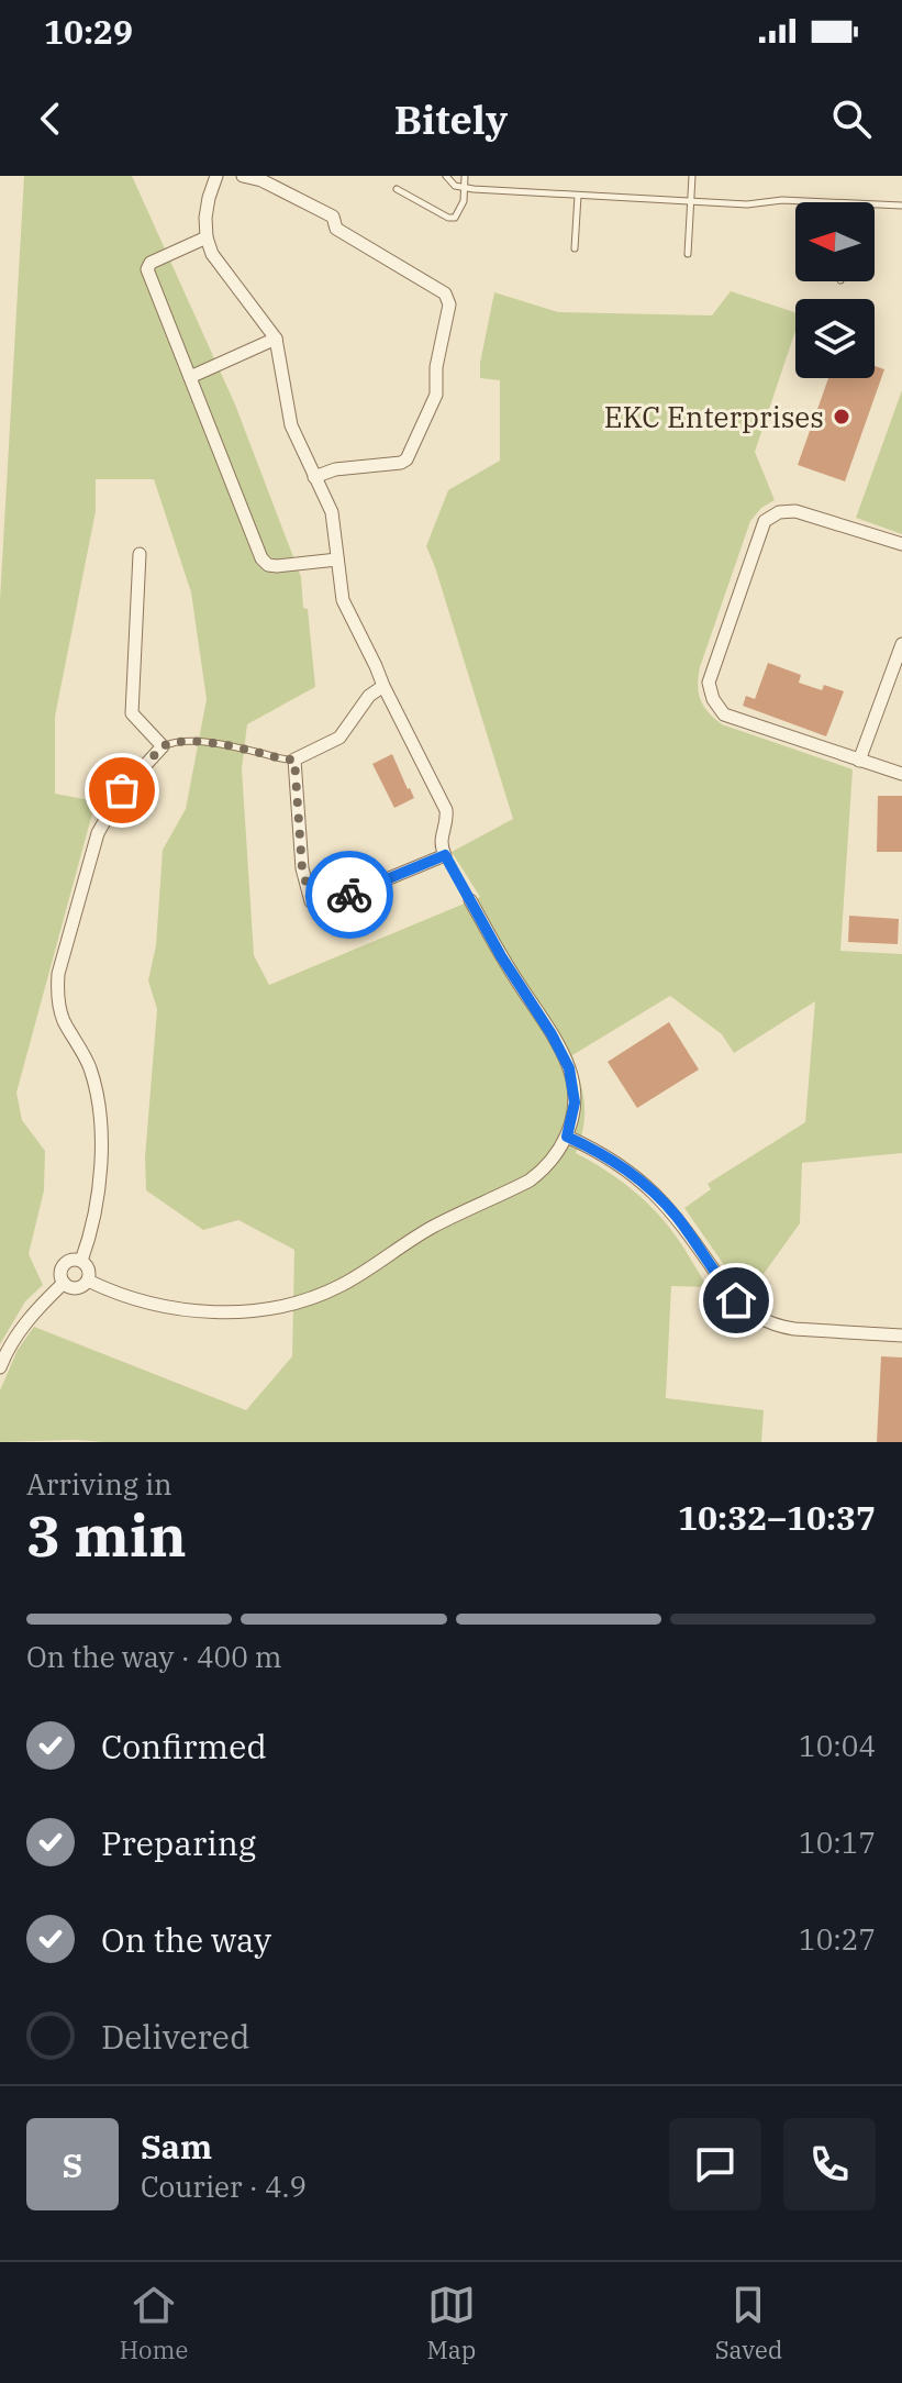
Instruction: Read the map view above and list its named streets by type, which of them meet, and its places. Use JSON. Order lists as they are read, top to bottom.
{
  "places": ["EKC Enterprises"],
  "north": "left",
  "page": {
    "status": "10:29",
    "header": "Bitely",
    "heading": ["3 min", "Arriving in", "10:32–10:37"],
    "panel": ["Sam", "Courier · 4.9"],
    "bar": "On the way · 400 m",
    "list": [
      ["Confirmed", "10:04"],
      ["Preparing", "10:17"],
      ["On the way", "10:27"],
      "Delivered"
    ],
    "round": "S",
    "tabs": ["Home", "Map", "Saved"]
  }
}
